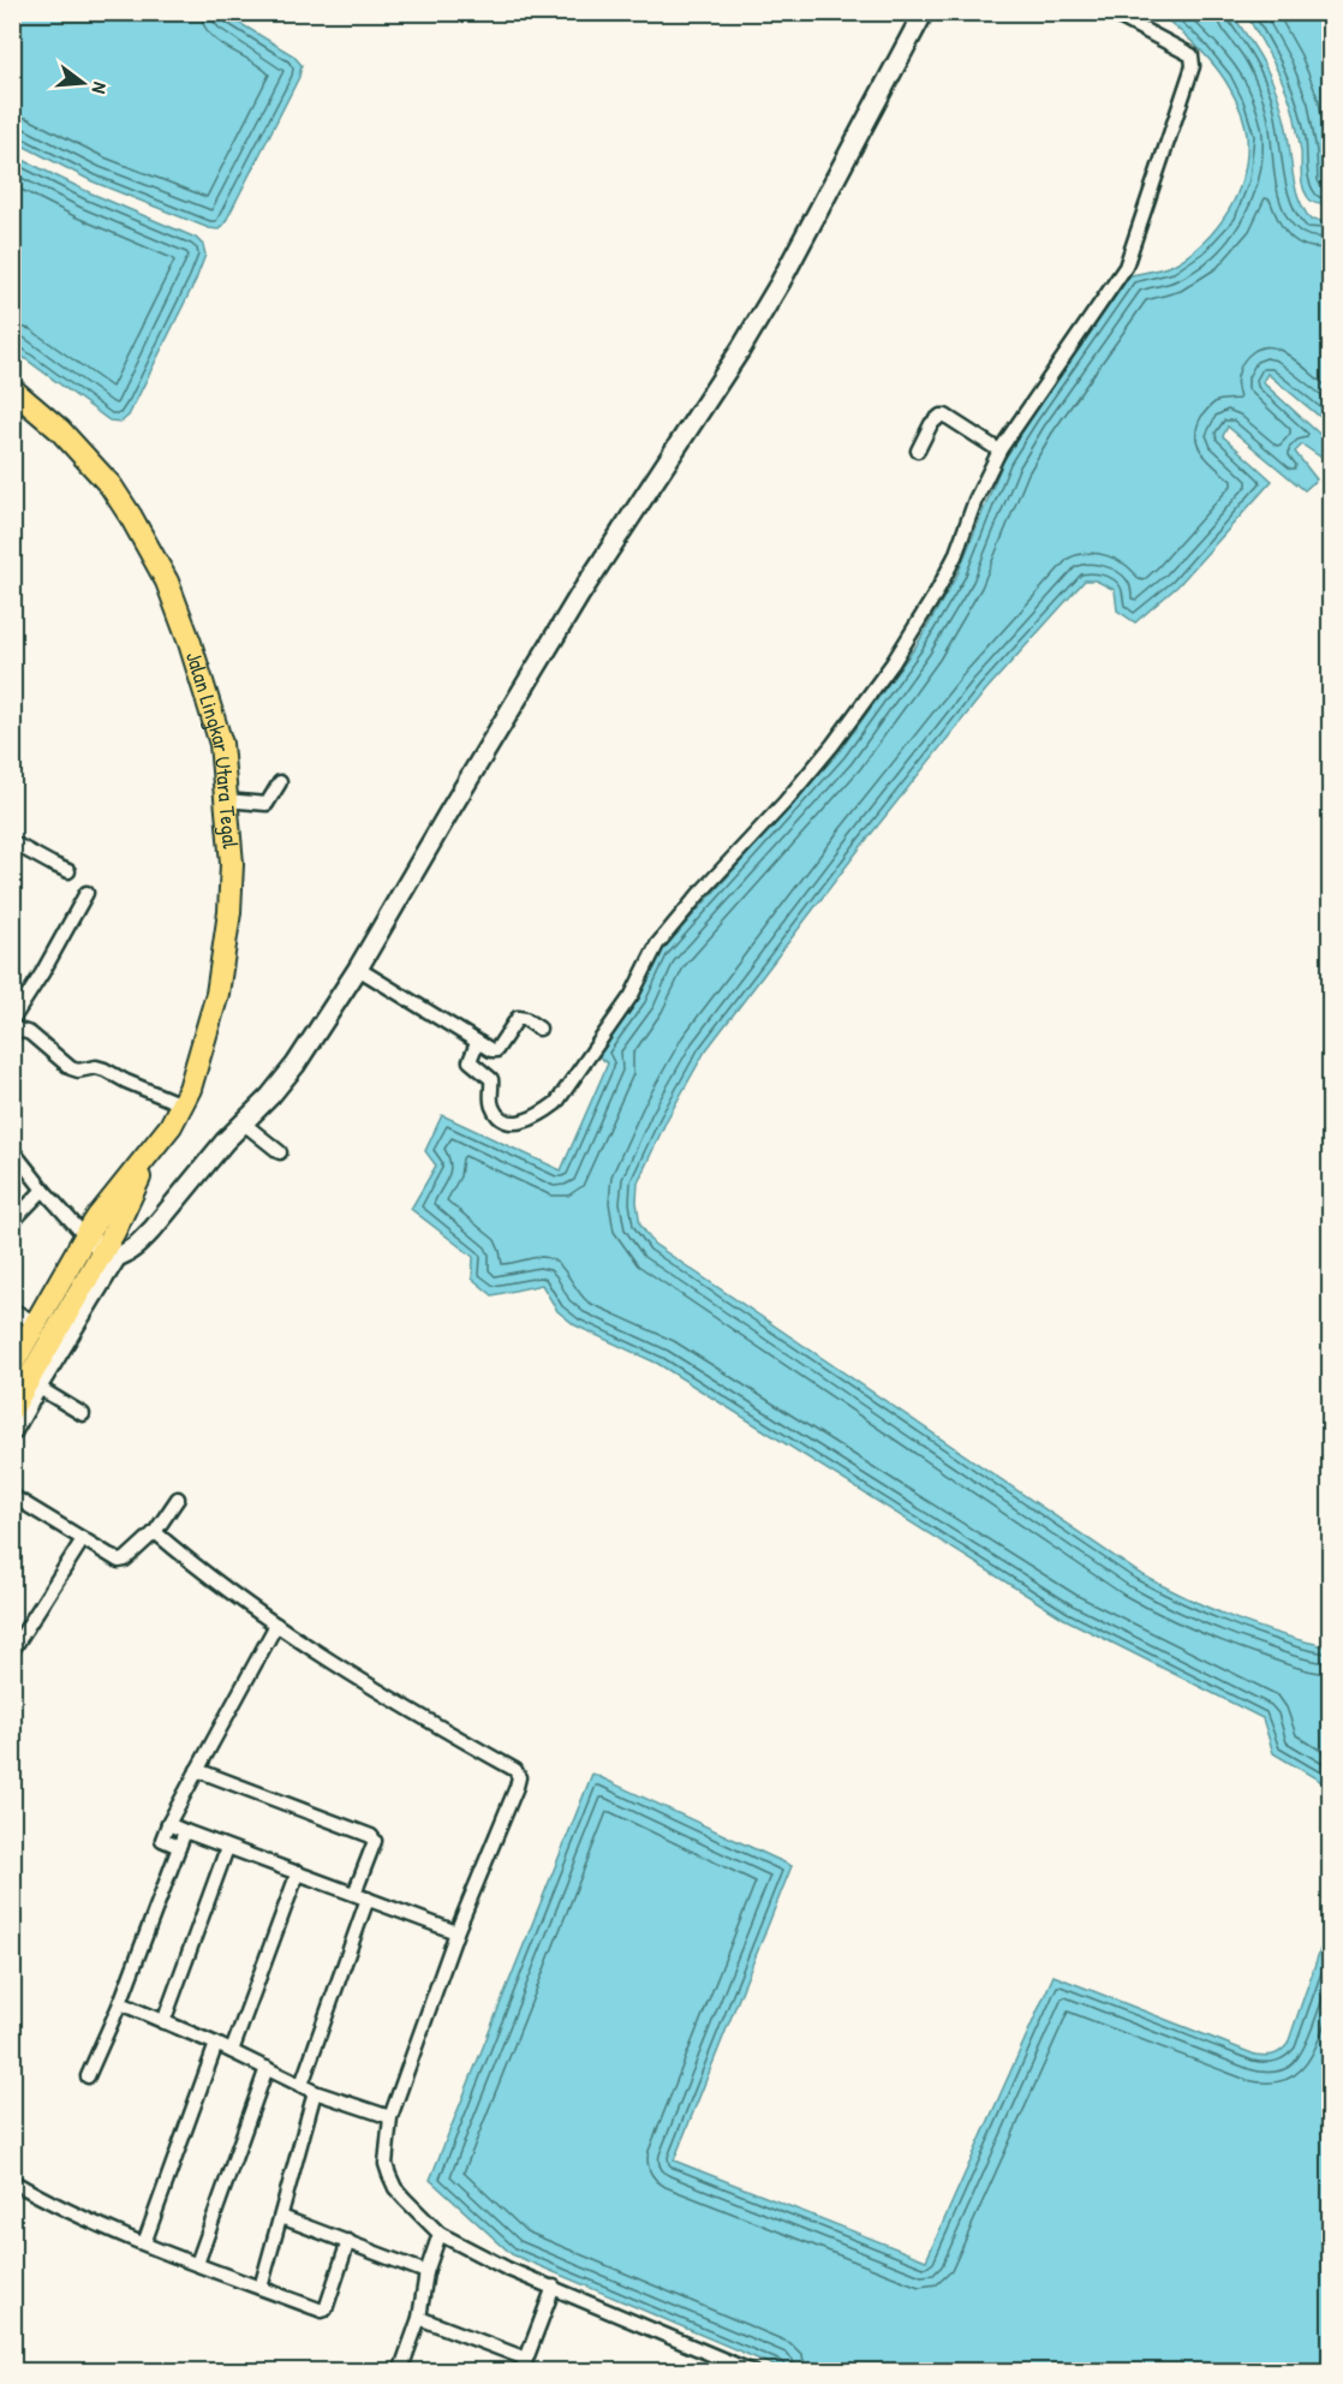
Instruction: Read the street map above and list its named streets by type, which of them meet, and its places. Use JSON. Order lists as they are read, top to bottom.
{
  "streets": {
    "highway": ["Jalan Lingkar Utara Tegal"]
  },
  "north": "right"
}
